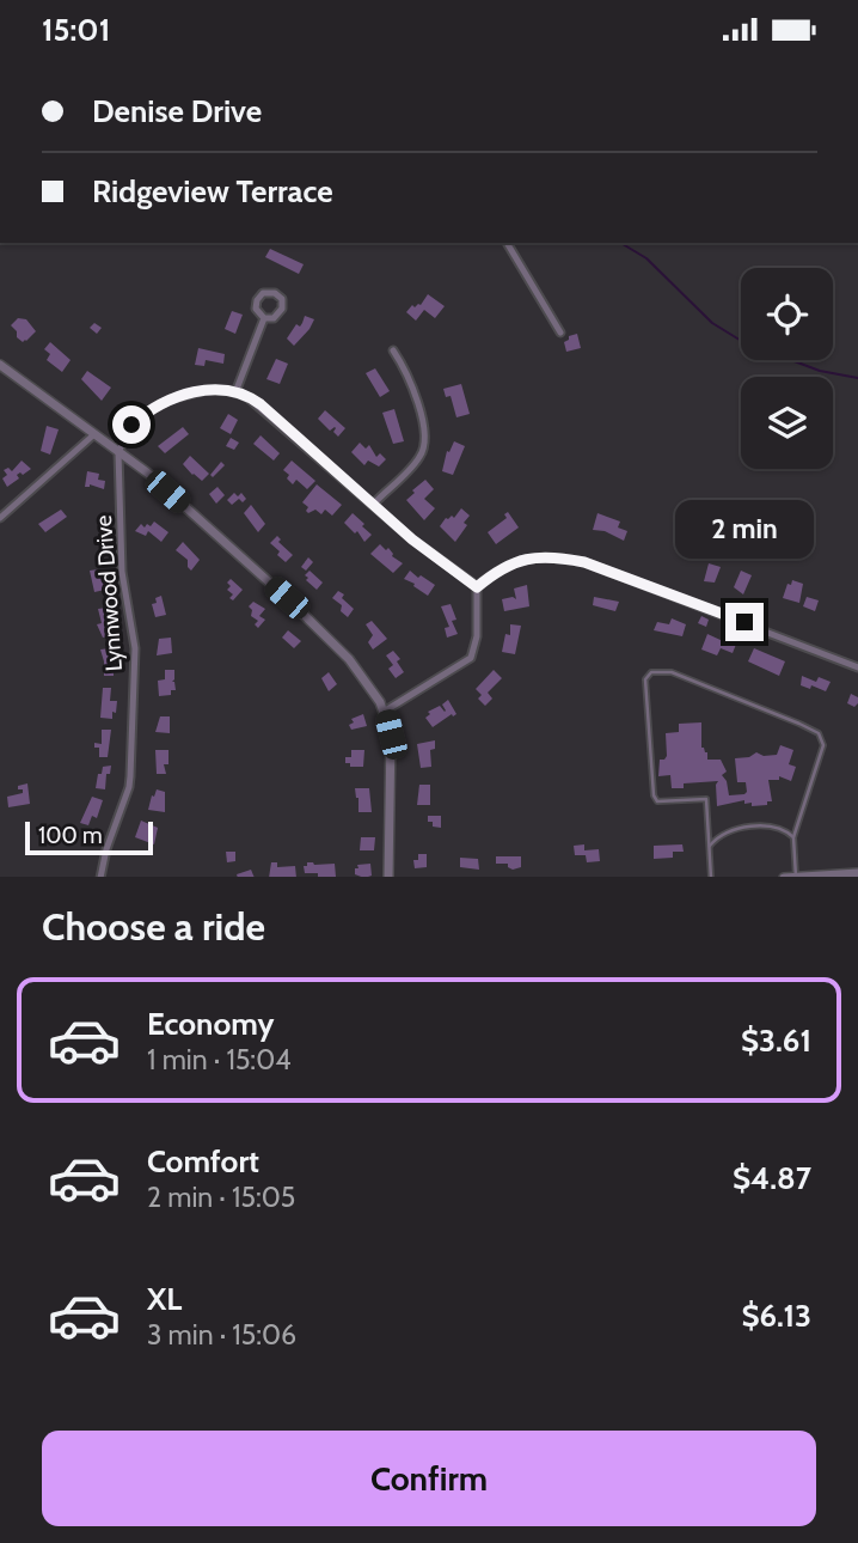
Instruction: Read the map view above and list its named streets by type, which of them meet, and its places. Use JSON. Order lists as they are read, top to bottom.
{
  "streets": {
    "street": ["Lynnwood Drive"]
  },
  "scale_bar": "100 m",
  "page": {
    "status": "15:01",
    "banner": ["Denise Drive", "Ridgeview Terrace"],
    "bubble": "2 min",
    "scale": "100 m",
    "heading": "Choose a ride",
    "list": [
      {
        "name": "Economy",
        "note": "1 min · 15:04",
        "value": "$3.61"
      },
      {
        "name": "Comfort",
        "note": "2 min · 15:05",
        "value": "$4.87"
      },
      {
        "name": "XL",
        "note": "3 min · 15:06",
        "value": "$6.13"
      }
    ],
    "buttons": "Confirm"
  }
}
